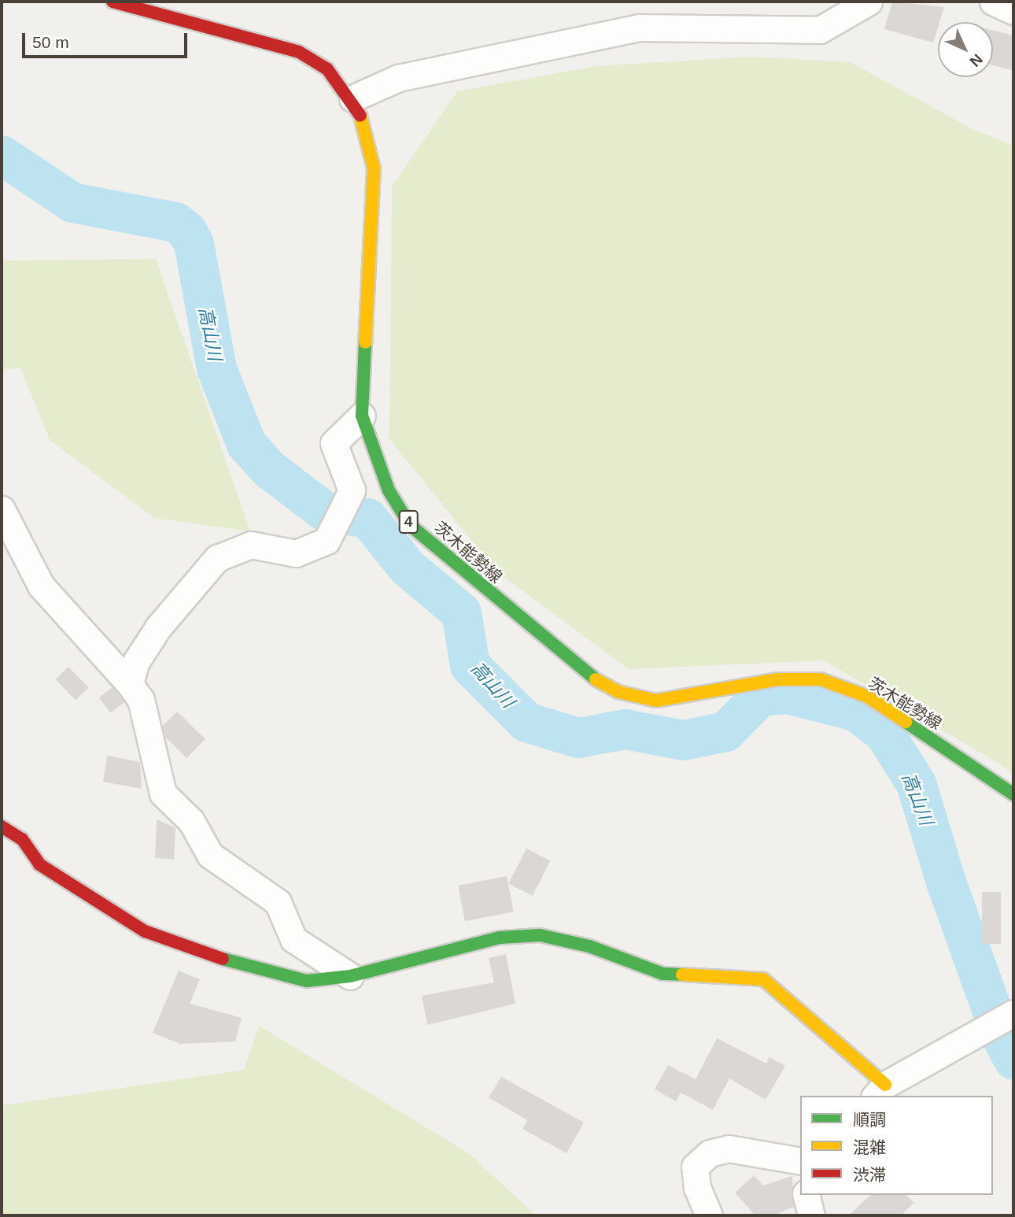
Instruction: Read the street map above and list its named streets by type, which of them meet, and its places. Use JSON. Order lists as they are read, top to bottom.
{
  "streets": {
    "main road": ["4", "茨木能勢線"]
  },
  "water": ["高山川"],
  "legend": ["順調", "混雑", "渋滞"],
  "scale_bar": "50 m",
  "north": "bottom right"
}
